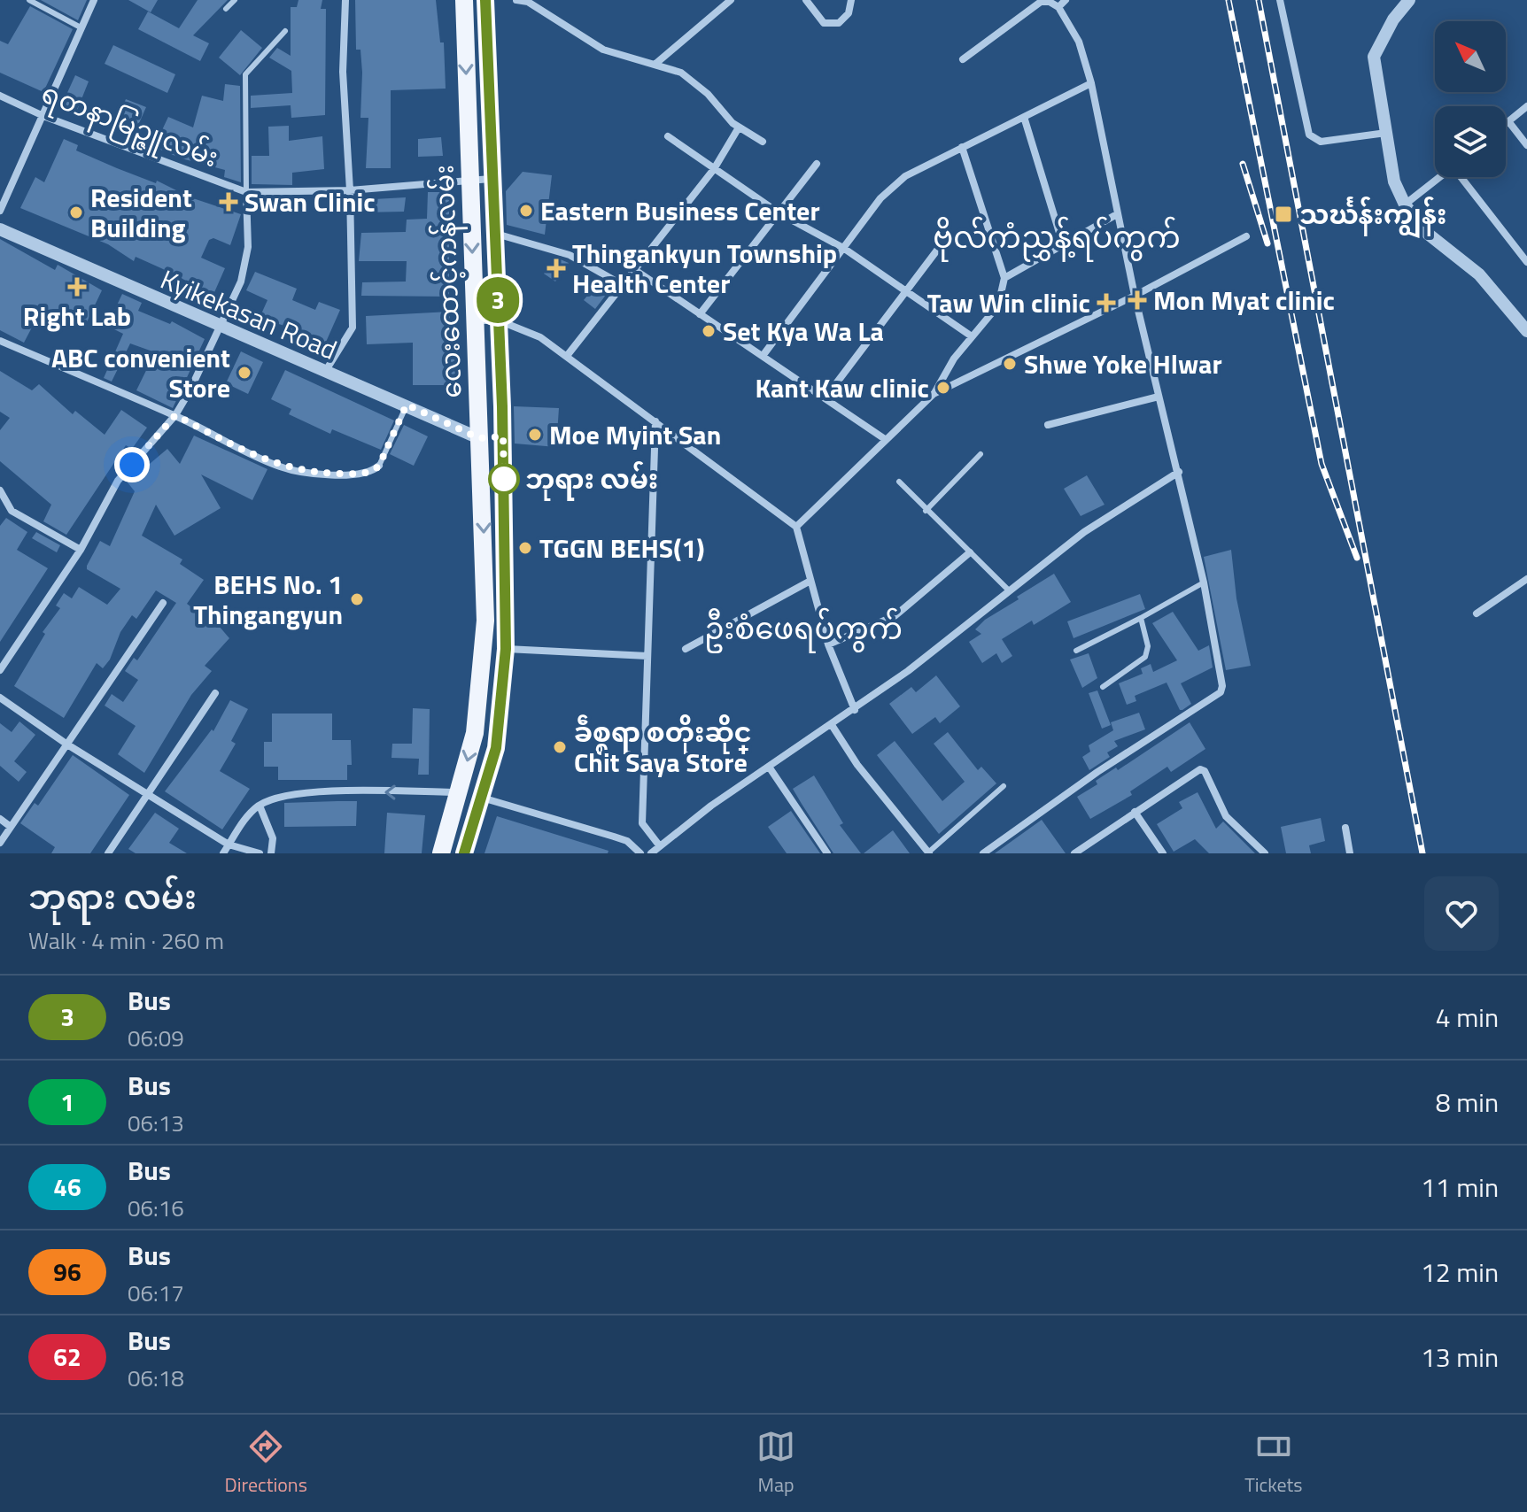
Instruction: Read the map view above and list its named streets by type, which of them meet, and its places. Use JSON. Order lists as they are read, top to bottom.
{
  "streets": {
    "main road": ["လေးထောင့်ကန်လမ်း"],
    "street": ["ရတနာမြဉ္ဇူလမ်း", "Kyikekasan Road"]
  },
  "crossings": [
    ["ရတနာမြဉ္ဇူလမ်း", "လေးထောင့်ကန်လမ်း"],
    ["လေးထောင့်ကန်လမ်း", "Kyikekasan Road"]
  ],
  "districts": ["ဗိုလ်ကံညွှန့်ရပ်ကွက်", "ဦးစံဖေရပ်ကွက်"],
  "places": {
    "health": [
      "Swan Clinic",
      "Thingankyun Township Health Center",
      "Right Lab",
      "Mon Myat clinic",
      "Taw Win clinic"
    ],
    "other": [
      "Eastern Business Center",
      "Resident Building",
      "Set Kya Wa La",
      "Shwe Yoke Hlwar",
      "ABC convenient Store",
      "Kant Kaw clinic",
      "Moe Myint San",
      "ဘုရား လမ်း",
      "TGGN BEHS(1)",
      "BEHS No. 1 Thingangyun",
      "ခဵစ္စရာ စတိုးဆိုင္ Chit Saya Store"
    ],
    "transit": ["သင်္ဃန်းကျွန်း"]
  },
  "lines": ["bus line 3"],
  "north": "top left",
  "page": {
    "on_map": "3",
    "heading": ["ဘုရား လမ်း", "Walk · 4 min · 260 m"],
    "list": [
      {
        "mark": "3",
        "name": "Bus",
        "note": "06:09",
        "value": "4 min"
      },
      {
        "mark": "1",
        "name": "Bus",
        "note": "06:13",
        "value": "8 min"
      },
      {
        "mark": "46",
        "name": "Bus",
        "note": "06:16",
        "value": "11 min"
      },
      {
        "mark": "96",
        "name": "Bus",
        "note": "06:17",
        "value": "12 min"
      },
      {
        "mark": "62",
        "name": "Bus",
        "note": "06:18",
        "value": "13 min"
      }
    ],
    "tabs": ["Directions", "Map", "Tickets"]
  }
}
